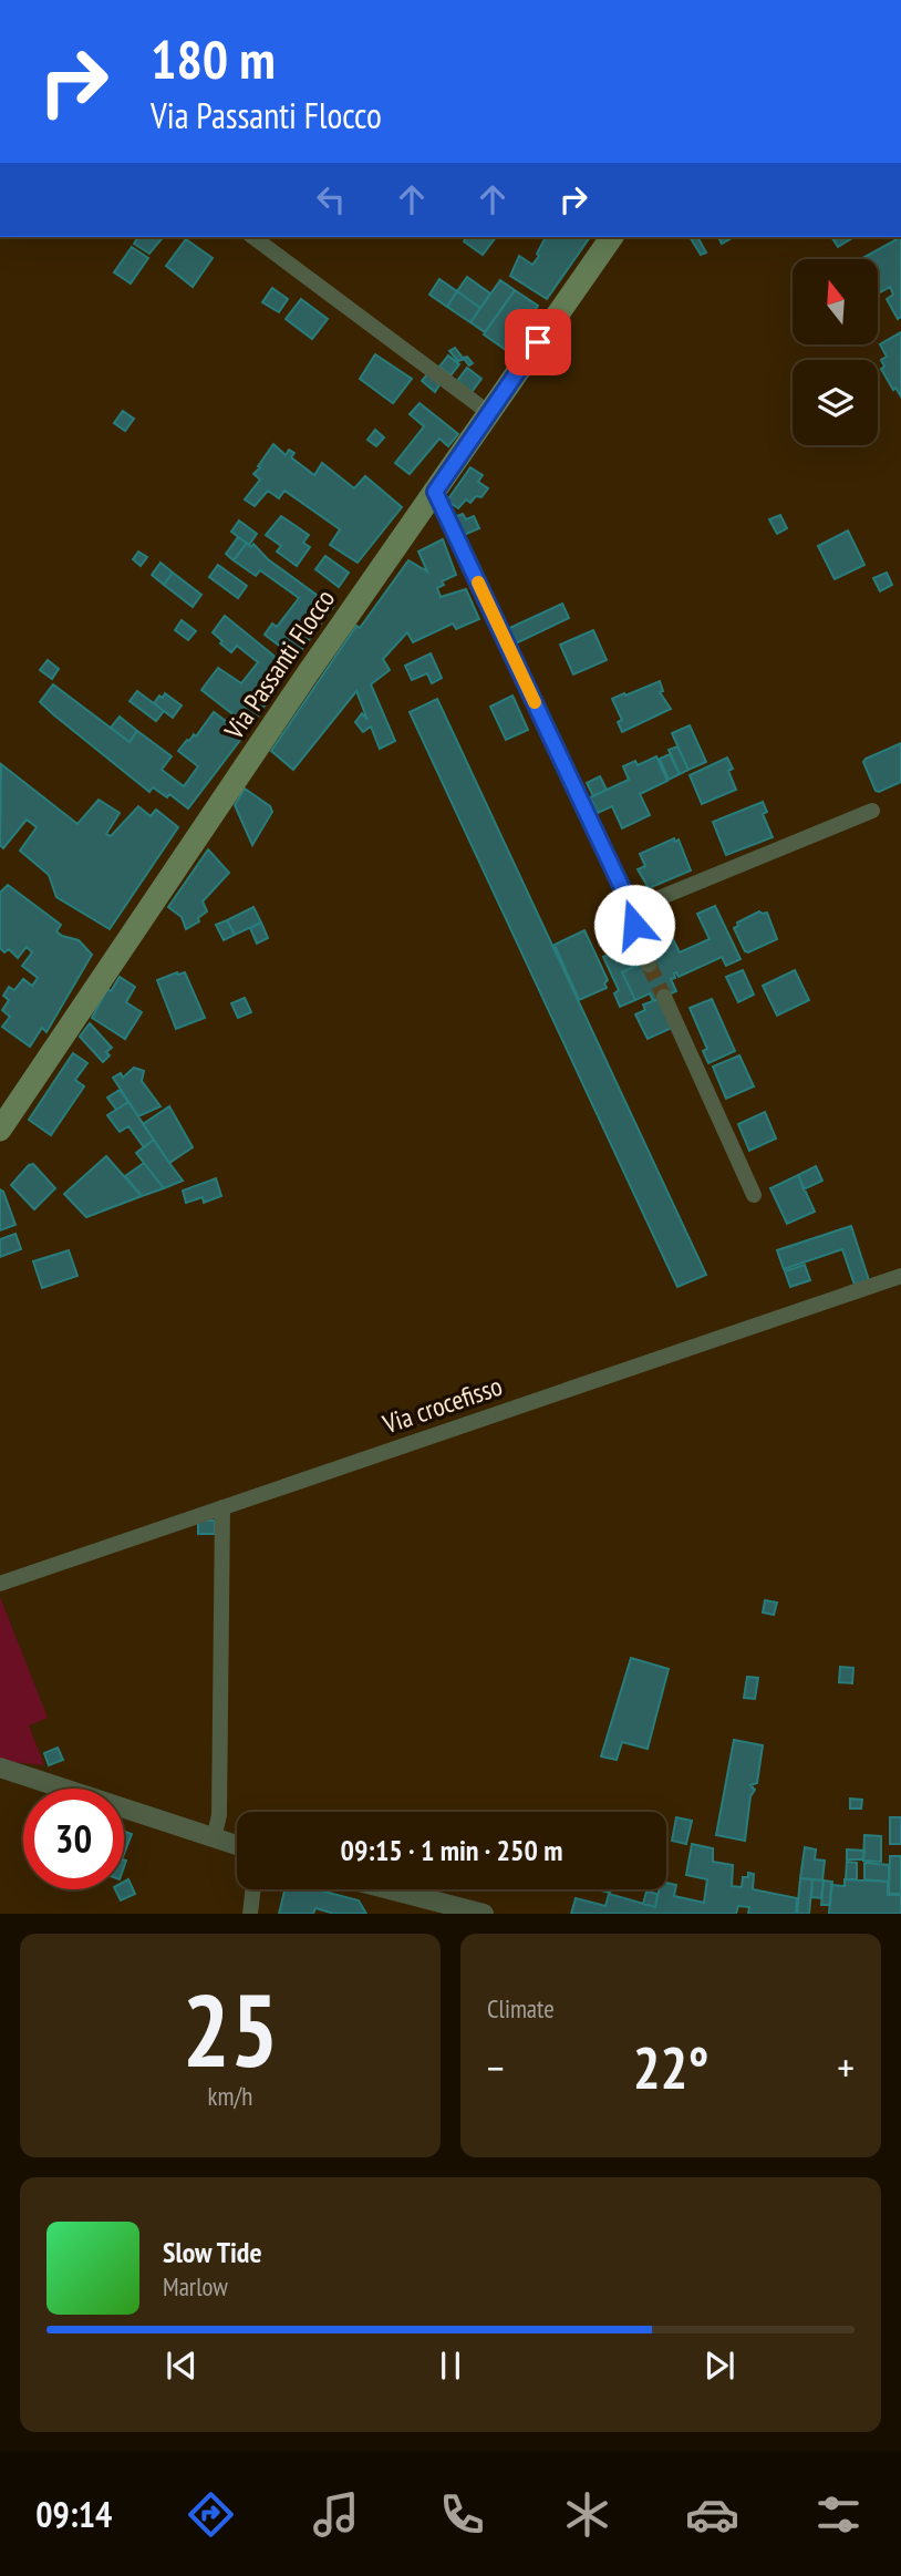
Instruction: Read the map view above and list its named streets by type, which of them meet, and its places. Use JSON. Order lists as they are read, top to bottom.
{
  "streets": {
    "main road": ["Via Passanti Flocco"],
    "street": ["Via crocefisso"]
  },
  "north": "top",
  "page": {
    "turn": ["180 m", "Via Passanti Flocco"],
    "limit": "30",
    "trip": "09:15 · 1 min · 250 m",
    "tile": [
      ["25", "km/h"],
      "Climate"
    ],
    "heat": ["−", "22°", "+"],
    "song": ["Slow Tide", "Marlow"],
    "tabs": "09:14"
  }
}
